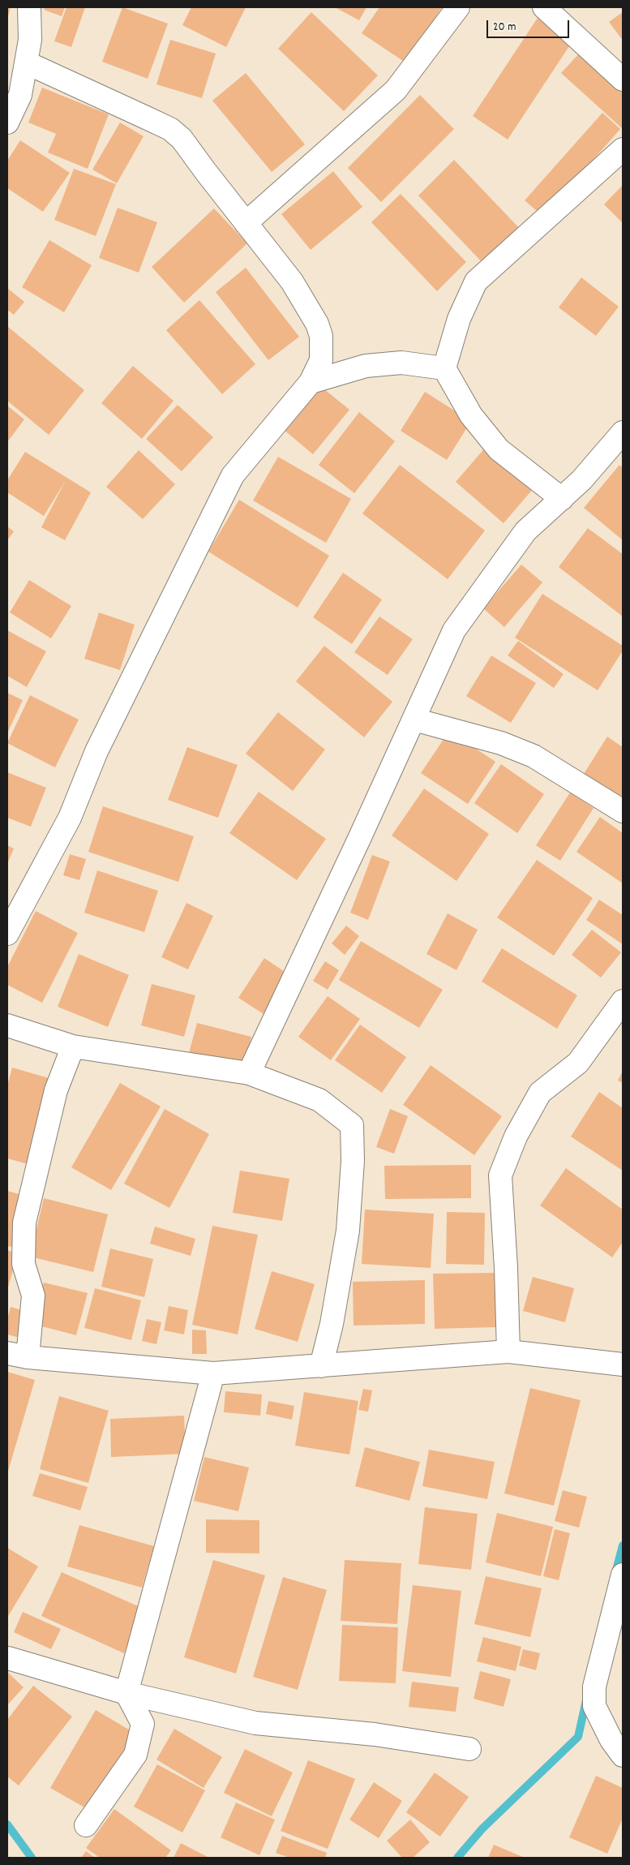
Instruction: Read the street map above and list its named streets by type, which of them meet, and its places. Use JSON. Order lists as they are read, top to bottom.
{
  "scale_bar": "20 m"
}
